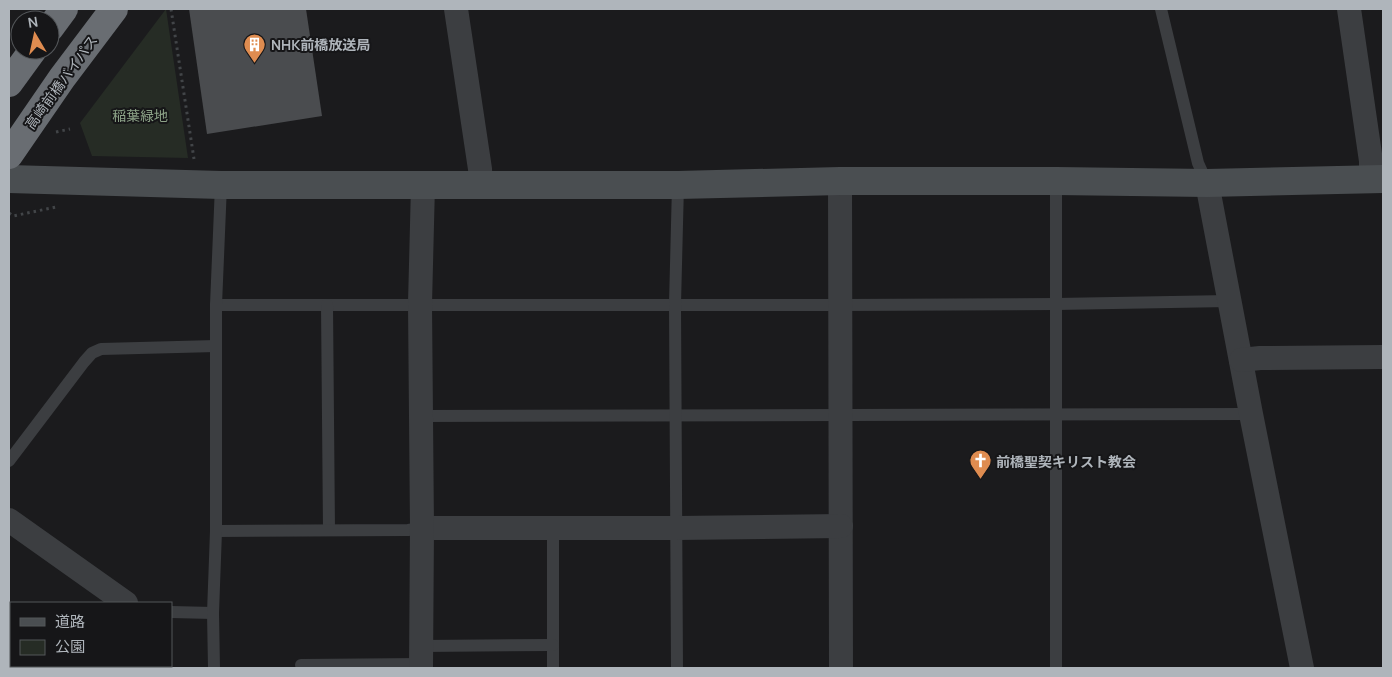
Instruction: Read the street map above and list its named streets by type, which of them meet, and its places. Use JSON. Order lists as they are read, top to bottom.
{
  "streets": {
    "highway": ["高崎前橋バイパス"]
  },
  "parks": ["稲葉緑地"],
  "places": {
    "building": ["NHK前橋放送局"],
    "church": ["前橋聖契キリスト教会"]
  },
  "legend": ["道路", "公園"],
  "north": "top"
}
